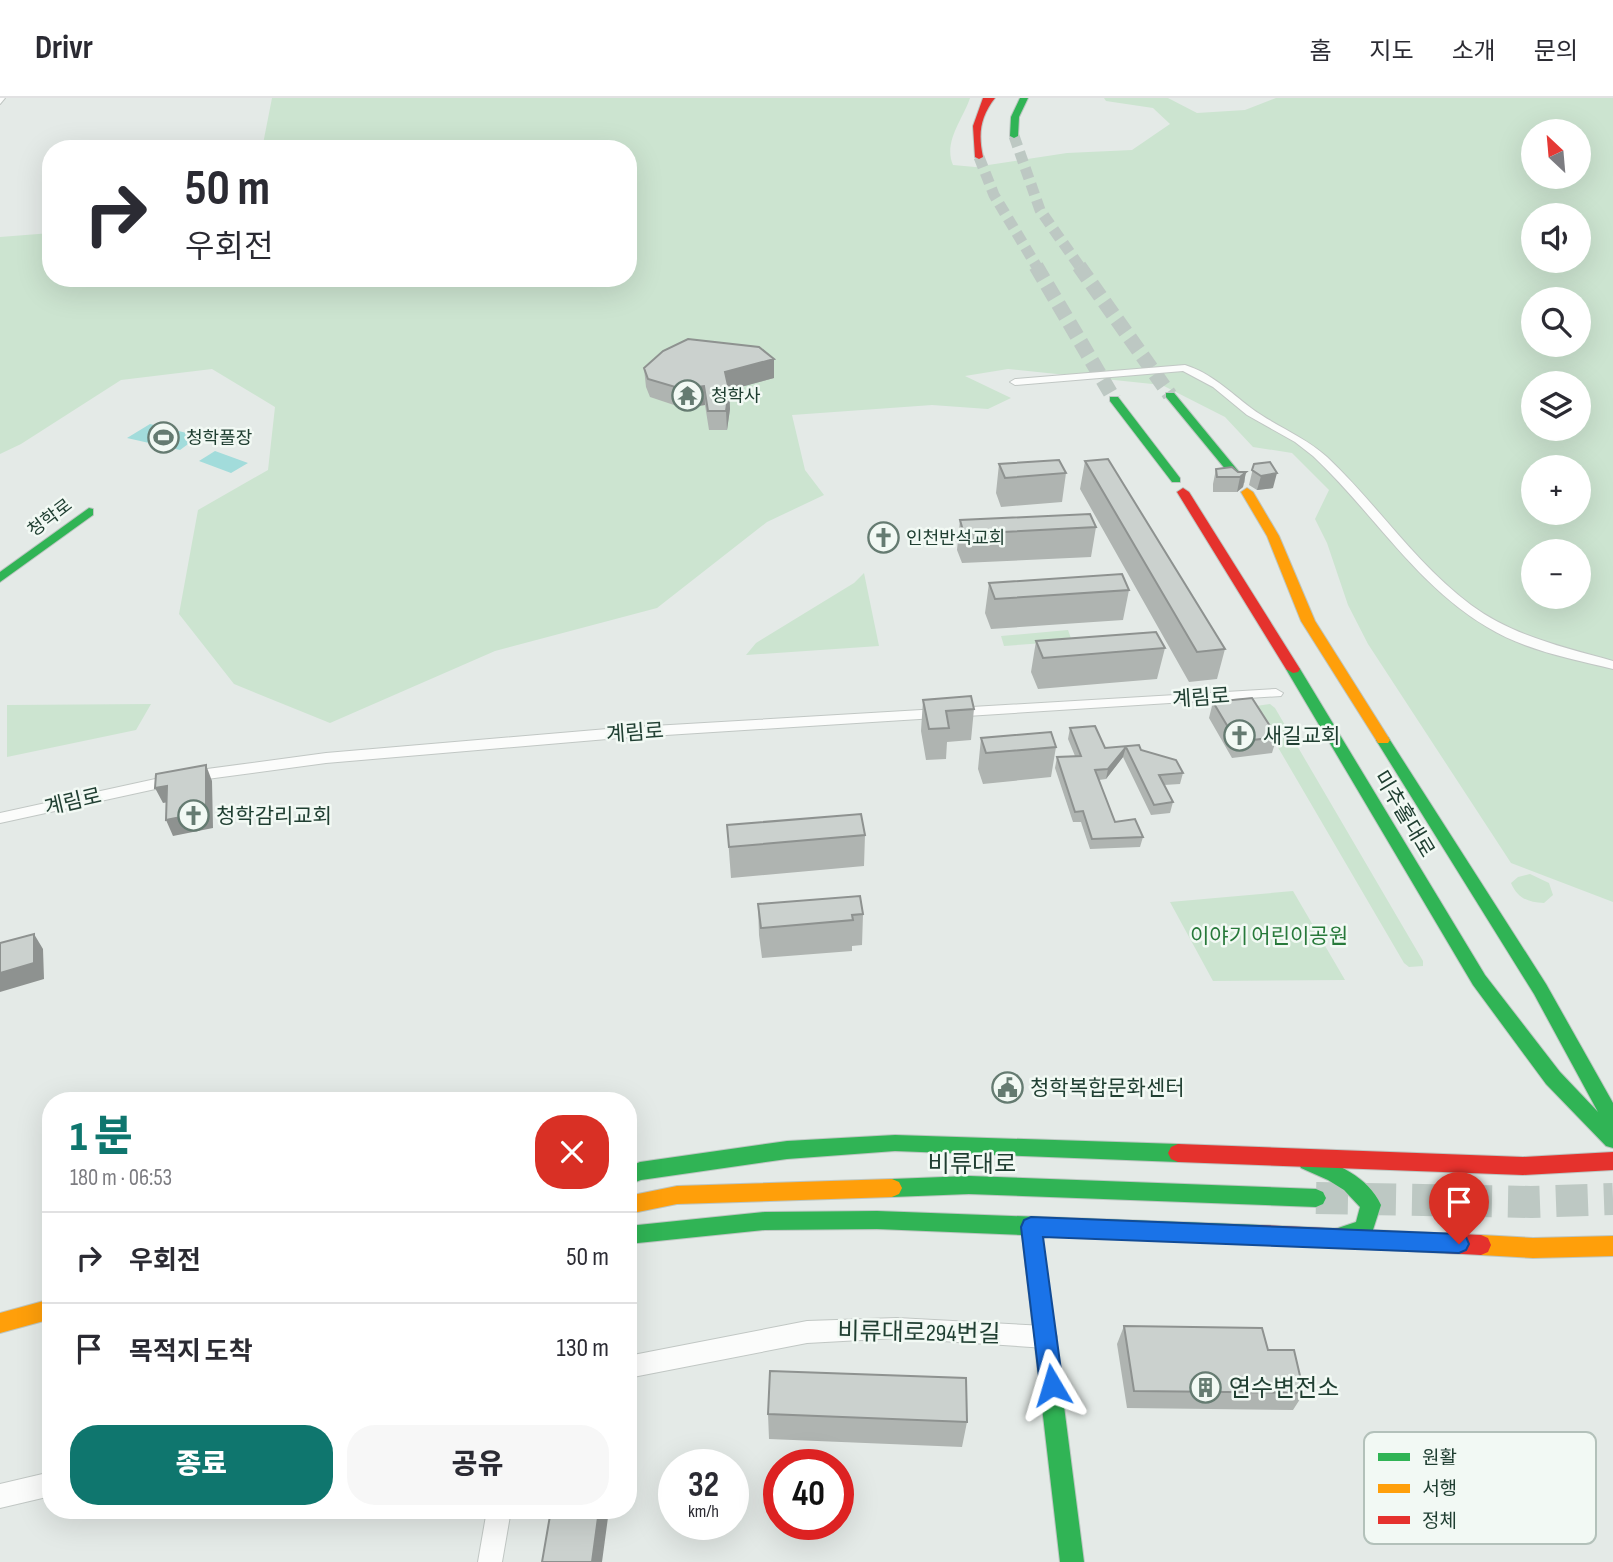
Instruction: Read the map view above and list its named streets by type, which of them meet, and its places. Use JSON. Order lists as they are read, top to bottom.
{
  "streets": {
    "main road": ["청학로", "미추홀대로", "비류대로"],
    "street": ["계림로", "비류대로294번길"]
  },
  "parks": ["이야기 어린이공원"],
  "places": {
    "temple": ["청학사"],
    "sports": ["청학풀장"],
    "church": ["인천반석교회", "새길교회", "청학감리교회"],
    "public building": ["청학복합문화센터"],
    "building": ["연수변전소"]
  },
  "legend": ["원활", "서행", "정체"],
  "north": "top left",
  "page": {
    "header": "Drivr",
    "nav": [
      "홈",
      "지도",
      "소개",
      "문의"
    ],
    "map_buttons": ["+", "−"],
    "turn": ["50 m", "우회전"],
    "heading": ["1 분", "180 m · 06:53"],
    "list": [
      {
        "name": "우회전",
        "value": "50 m"
      },
      {
        "name": "목적지 도착",
        "value": "130 m"
      }
    ],
    "buttons": ["종료", "공유"],
    "speed": "32 km/h",
    "limit": "40"
  }
}
